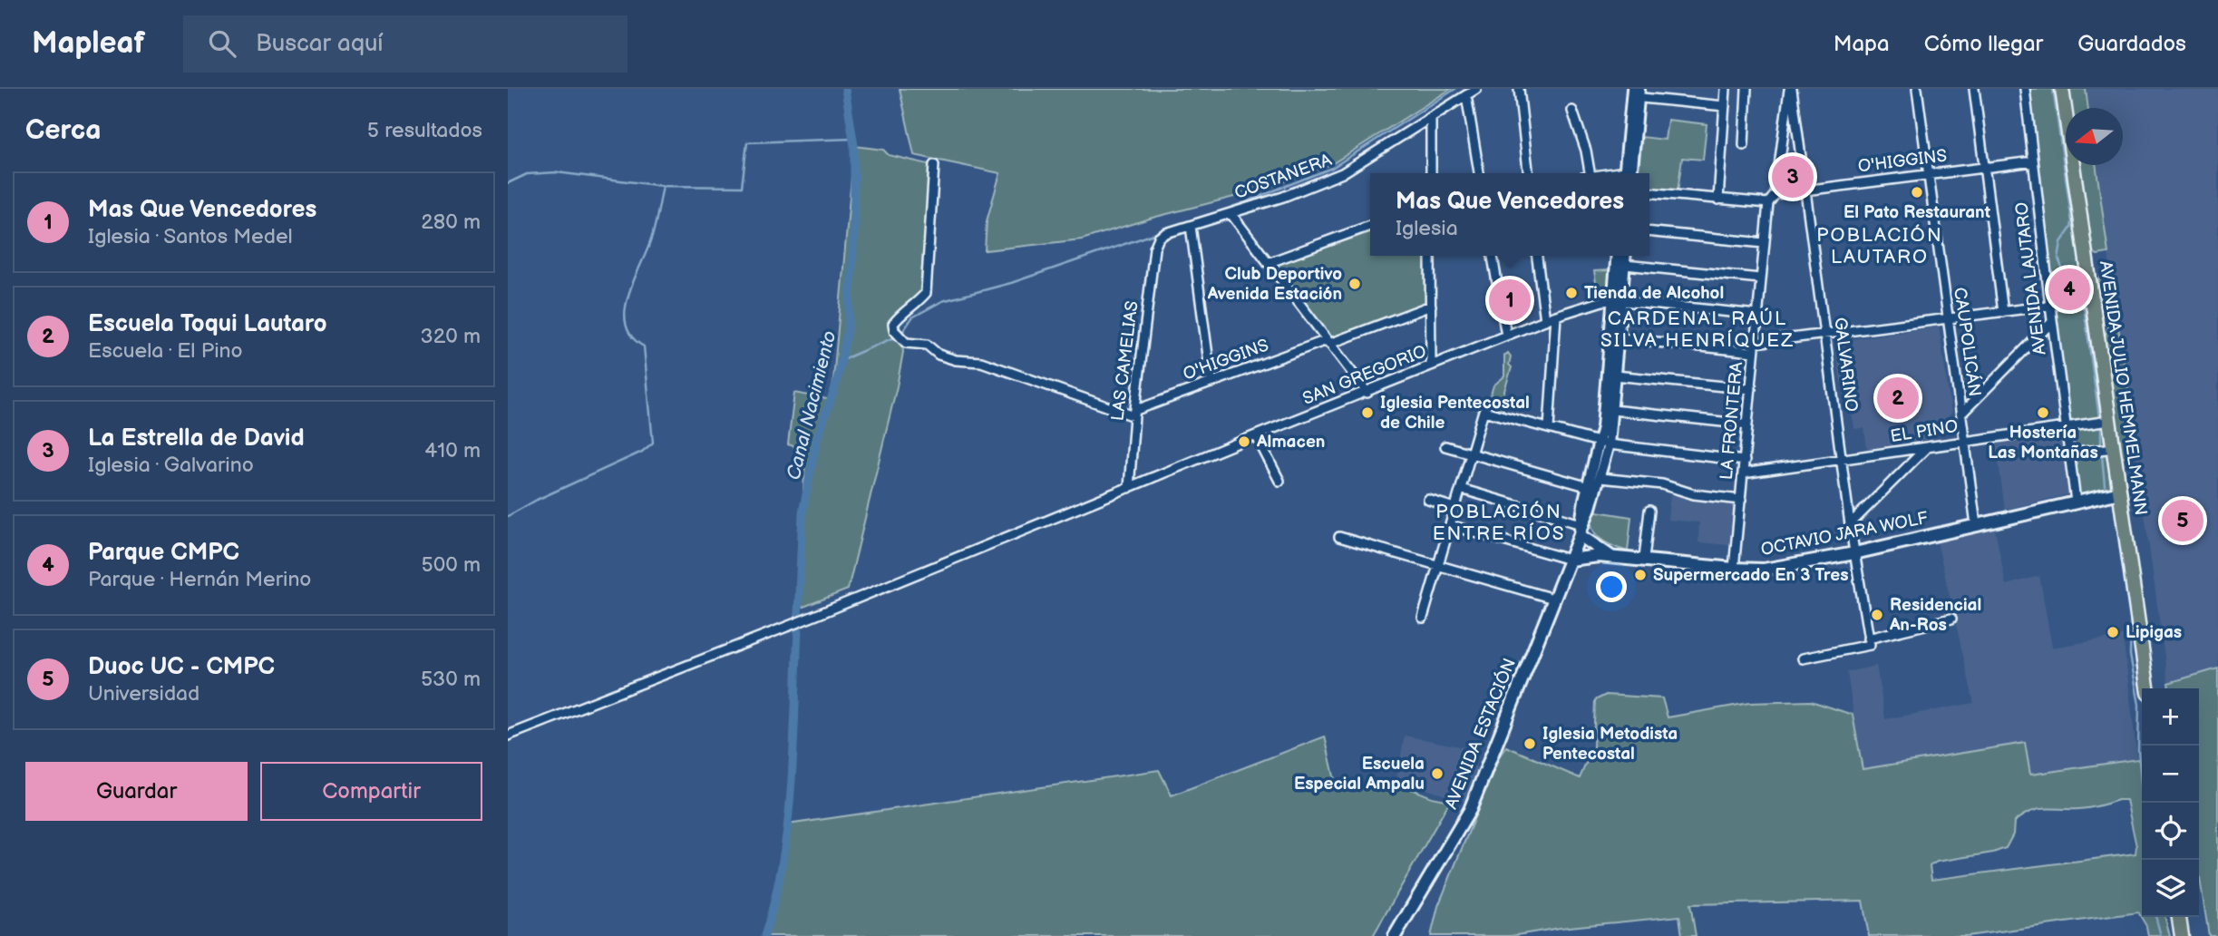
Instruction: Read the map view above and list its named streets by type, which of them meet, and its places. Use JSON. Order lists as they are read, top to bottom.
{
  "streets": {
    "highway": ["AVENIDA JULIO HEMMELMANN"],
    "main road": ["OCTAVIO JARA WOLF", "AVENIDA ESTACIÓN"],
    "street": [
      "O'HIGGINS",
      "COSTANERA",
      "AVENIDA LAUTARO",
      "CAUPOLICÁN",
      "LAS CAMELIAS",
      "GALVARINO",
      "SAN GREGORIO",
      "LA FRONTERA",
      "EL PINO"
    ]
  },
  "crossings": [
    ["O'HIGGINS", "AVENIDA LAUTARO"],
    ["O'HIGGINS", "CAUPOLICÁN"],
    ["O'HIGGINS", "LAS CAMELIAS"],
    ["O'HIGGINS", "GALVARINO"],
    ["O'HIGGINS", "LA FRONTERA"],
    ["COSTANERA", "LAS CAMELIAS"],
    ["AVENIDA LAUTARO", "EL PINO"],
    ["AVENIDA LAUTARO", "OCTAVIO JARA WOLF"],
    ["CAUPOLICÁN", "EL PINO"],
    ["CAUPOLICÁN", "OCTAVIO JARA WOLF"],
    ["LAS CAMELIAS", "SAN GREGORIO"],
    ["GALVARINO", "LA FRONTERA"],
    ["GALVARINO", "EL PINO"],
    ["GALVARINO", "OCTAVIO JARA WOLF"],
    ["SAN GREGORIO", "LA FRONTERA"],
    ["SAN GREGORIO", "AVENIDA ESTACIÓN"],
    ["AVENIDA JULIO HEMMELMANN", "EL PINO"],
    ["AVENIDA JULIO HEMMELMANN", "OCTAVIO JARA WOLF"],
    ["LA FRONTERA", "EL PINO"],
    ["LA FRONTERA", "OCTAVIO JARA WOLF"],
    ["OCTAVIO JARA WOLF", "AVENIDA ESTACIÓN"]
  ],
  "districts": ["POBLACIÓN LAUTARO", "CARDENAL RAÚL SILVA HENRÍQUEZ", "POBLACIÓN ENTRE RÍOS"],
  "water": ["Canal Nacimiento"],
  "places": [
    "El Pato Restaurant",
    "Club Deportivo Avenida Estación",
    "Tienda de Alcohol",
    "Iglesia Pentecostal de Chile",
    "Hostería Las Montañas",
    "Almacen",
    "Supermercado En 3 Tres",
    "Residencial An-Ros",
    "Lipigas",
    "Iglesia Metodista Pentecostal",
    "Escuela Especial Ampalu"
  ],
  "north": "left",
  "page": {
    "header": "Mapleaf",
    "search": "Buscar aquí",
    "nav": ["Mapa", "Cómo llegar", "Guardados"],
    "heading": ["Cerca", "5 resultados"],
    "pins": [
      "3",
      "4",
      "1",
      "2",
      "5"
    ],
    "list": [
      {
        "mark": "1",
        "name": "Mas Que Vencedores",
        "note": "Iglesia · Santos Medel",
        "value": "280 m"
      },
      {
        "mark": "2",
        "name": "Escuela Toqui Lautaro",
        "note": "Escuela · El Pino",
        "value": "320 m"
      },
      {
        "mark": "3",
        "name": "La Estrella de David",
        "note": "Iglesia · Galvarino",
        "value": "410 m"
      },
      {
        "mark": "4",
        "name": "Parque CMPC",
        "note": "Parque · Hernán Merino",
        "value": "500 m"
      },
      {
        "mark": "5",
        "name": "Duoc UC - CMPC",
        "note": "Universidad",
        "value": "530 m"
      }
    ],
    "popup": ["Mas Que Vencedores", "Iglesia"],
    "map_buttons": ["+", "−"],
    "buttons": ["Guardar", "Compartir"]
  }
}
